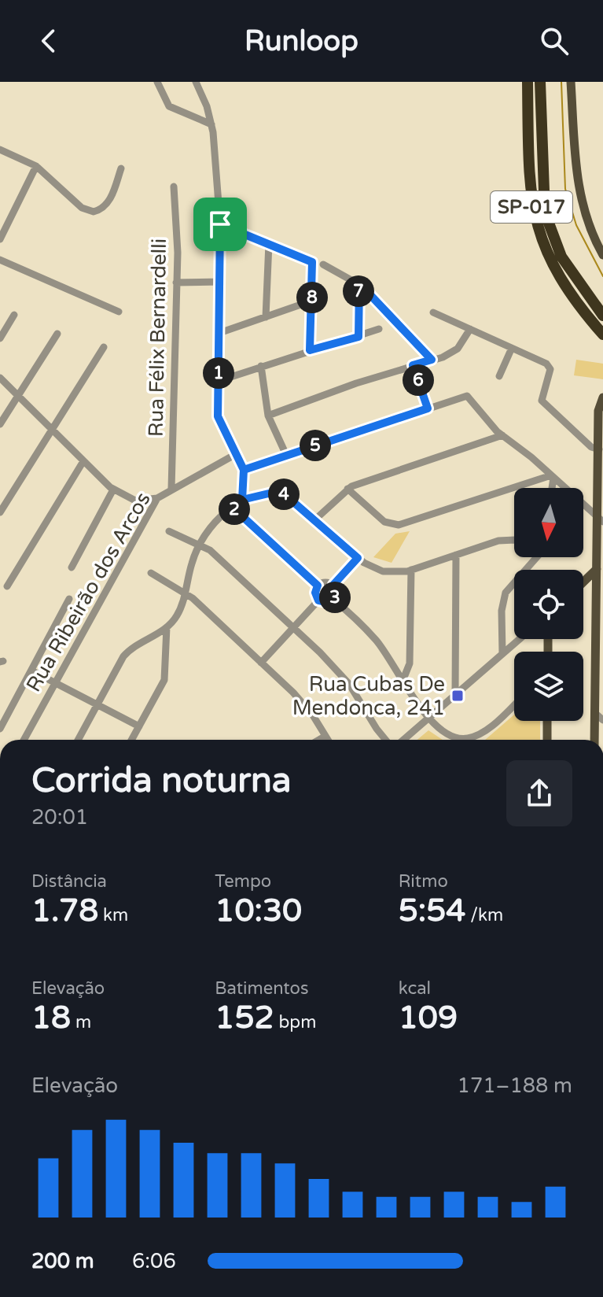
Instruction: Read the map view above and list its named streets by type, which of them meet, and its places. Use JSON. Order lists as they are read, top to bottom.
{
  "streets": {
    "highway": ["SP-017"],
    "street": ["Rua Félix Bernardelli", "Rua Ribeirão dos Arcos"]
  },
  "crossings": [
    ["Rua Félix Bernardelli", "Rua Ribeirão dos Arcos"]
  ],
  "places": {
    "transit": ["Rua Cubas De Mendonca, 241"]
  },
  "north": "bottom",
  "page": {
    "header": "Runloop",
    "pins": [
      "7",
      "8",
      "1",
      "6",
      "5",
      "4",
      "2",
      "3"
    ],
    "heading": ["Corrida noturna", "20:01"],
    "stats": [
      ["Distância", "1.78 km"],
      ["Tempo", "10:30"],
      ["Ritmo", "5:54 /km"],
      ["Elevação", "18 m"],
      ["Batimentos", "152 bpm"],
      ["kcal", "109"]
    ],
    "chart": ["Elevação", "171–188 m"],
    "list": [
      {
        "name": "200 m",
        "note": "6:06"
      }
    ]
  }
}
